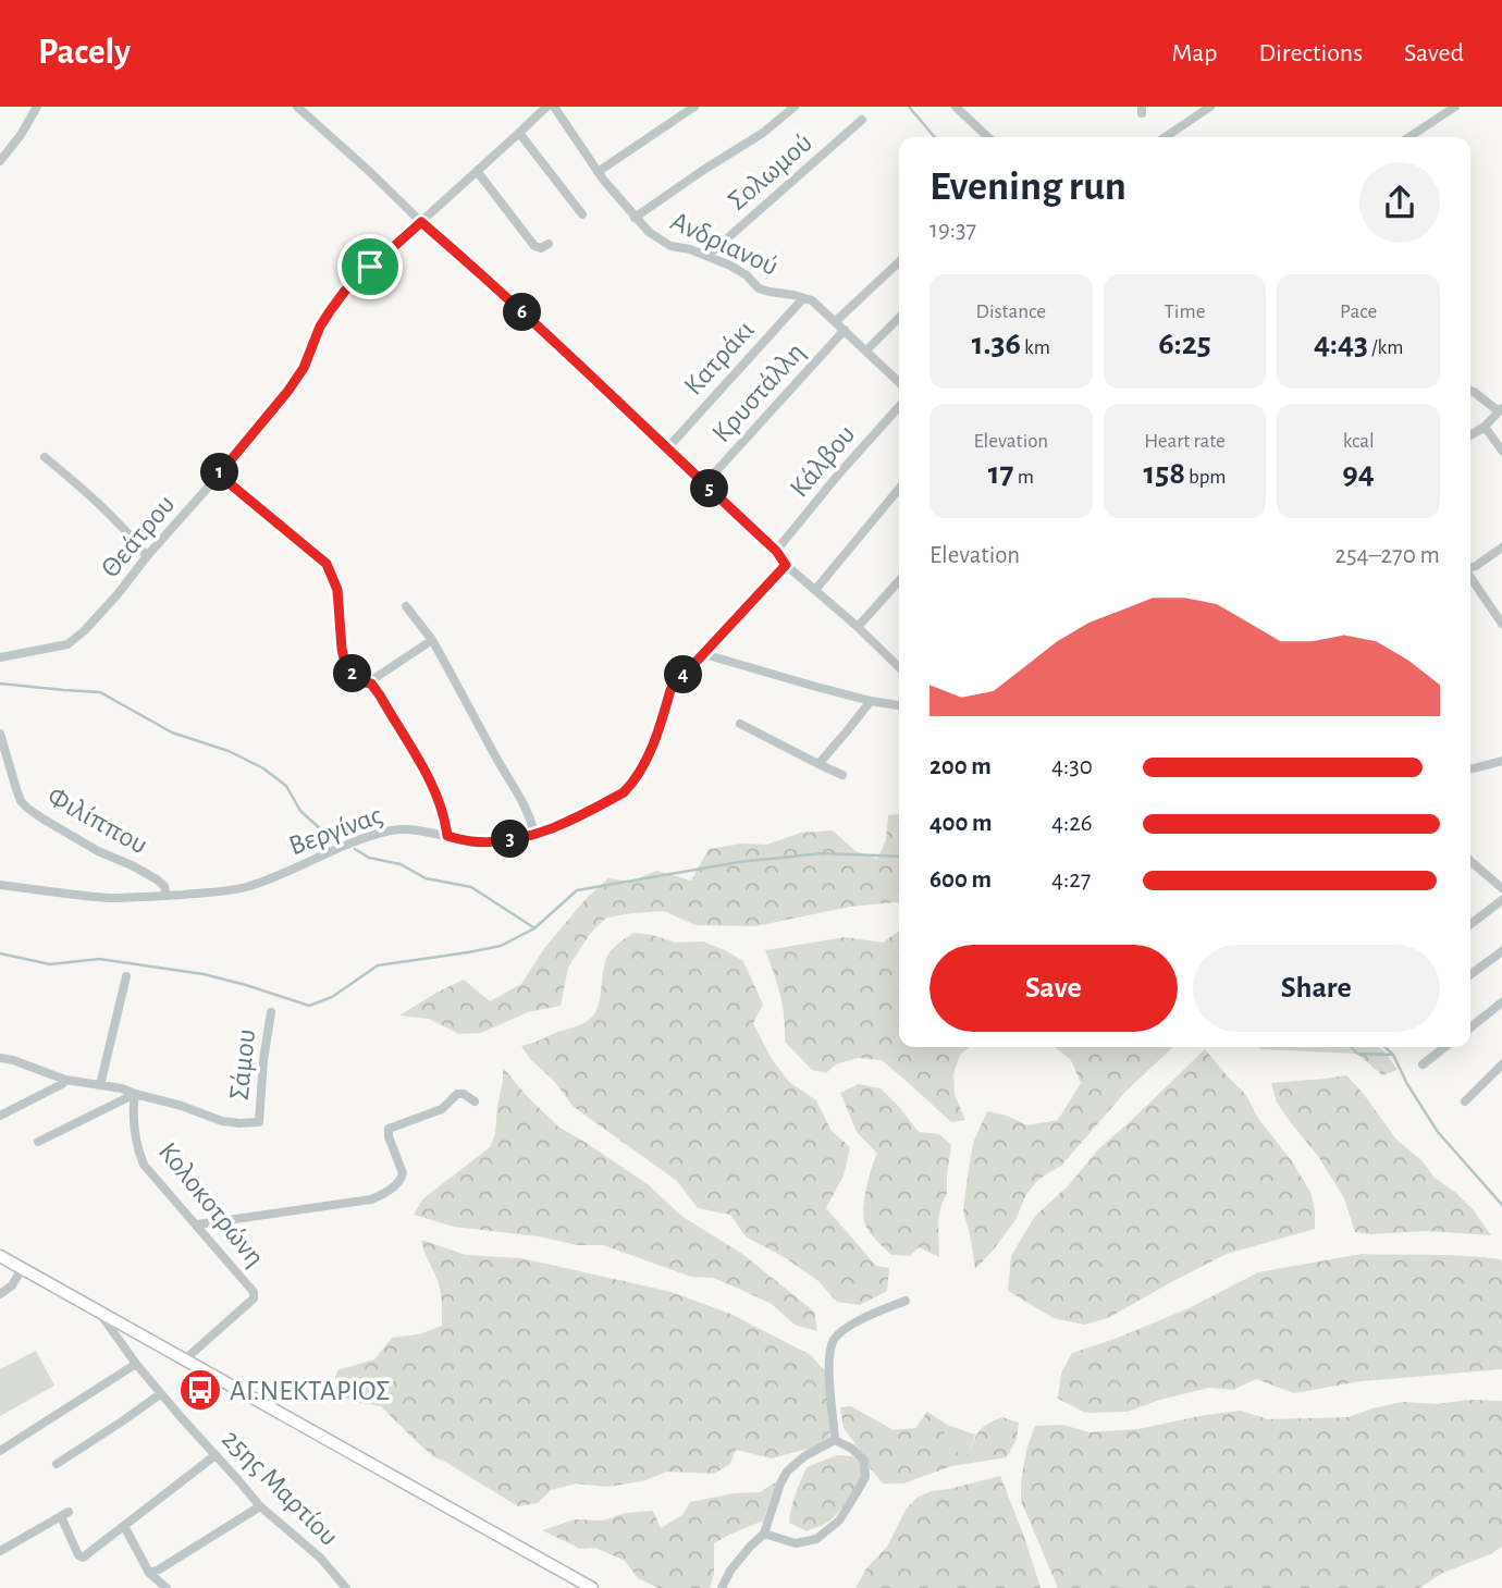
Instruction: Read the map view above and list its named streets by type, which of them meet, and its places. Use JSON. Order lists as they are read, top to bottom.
{
  "streets": {
    "street": [
      "Σολωμού",
      "Ανδριανού",
      "Κατράκι",
      "Κρυστάλλη",
      "Κάλβου",
      "Θεάτρου",
      "Φιλίππου",
      "Βεργίνας",
      "Σάμου",
      "Κολοκοτρώνη",
      "25ης Μαρτίου"
    ]
  },
  "crossings": [
    ["Σολωμού", "Ανδριανού"],
    ["Ανδριανού", "Κατράκι"],
    ["Ανδριανού", "Κρυστάλλη"],
    ["Φιλίππου", "Βεργίνας"],
    ["Σάμου", "Κολοκοτρώνη"]
  ],
  "places": {
    "bus stop": ["ΑΓ.ΝΕΚΤΑΡΙΟΣ"]
  },
  "page": {
    "header": "Pacely",
    "nav": ["Map", "Directions", "Saved"],
    "heading": ["Evening run", "19:37"],
    "stats": [
      ["Distance", "1.36 km"],
      ["Time", "6:25"],
      ["Pace", "4:43 /km"],
      ["Elevation", "17 m"],
      ["Heart rate", "158 bpm"],
      ["kcal", "94"]
    ],
    "pins": [
      "6",
      "1",
      "5",
      "2",
      "4",
      "3"
    ],
    "chart": ["Elevation", "254–270 m"],
    "list": [
      {
        "name": "200 m",
        "note": "4:30"
      },
      {
        "name": "400 m",
        "note": "4:26"
      },
      {
        "name": "600 m",
        "note": "4:27"
      }
    ],
    "buttons": ["Save", "Share"]
  }
}
